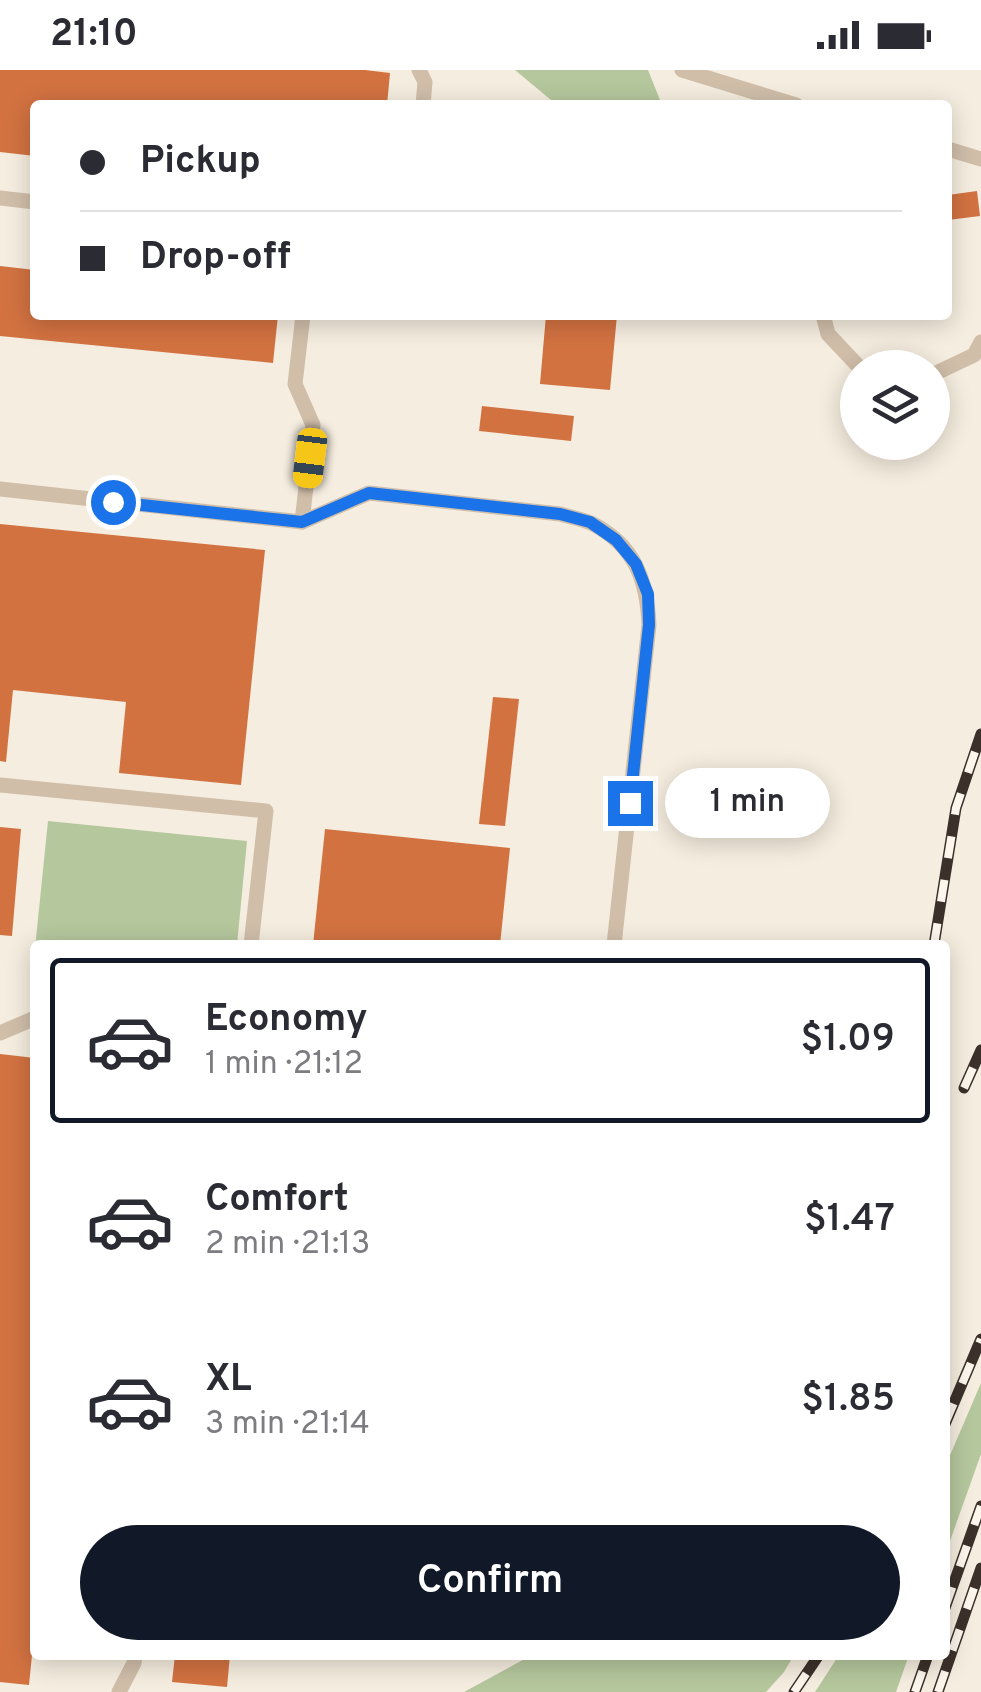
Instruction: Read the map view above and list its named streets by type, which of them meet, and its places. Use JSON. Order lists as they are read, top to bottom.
{
  "page": {
    "status": "21:10",
    "banner": ["Pickup", "Drop-off"],
    "bubble": "1 min",
    "list": [
      {
        "name": "Economy",
        "note": "1 min · 21:12",
        "value": "$1.09"
      },
      {
        "name": "Comfort",
        "note": "2 min · 21:13",
        "value": "$1.47"
      },
      {
        "name": "XL",
        "note": "3 min · 21:14",
        "value": "$1.85"
      }
    ],
    "buttons": "Confirm"
  }
}
